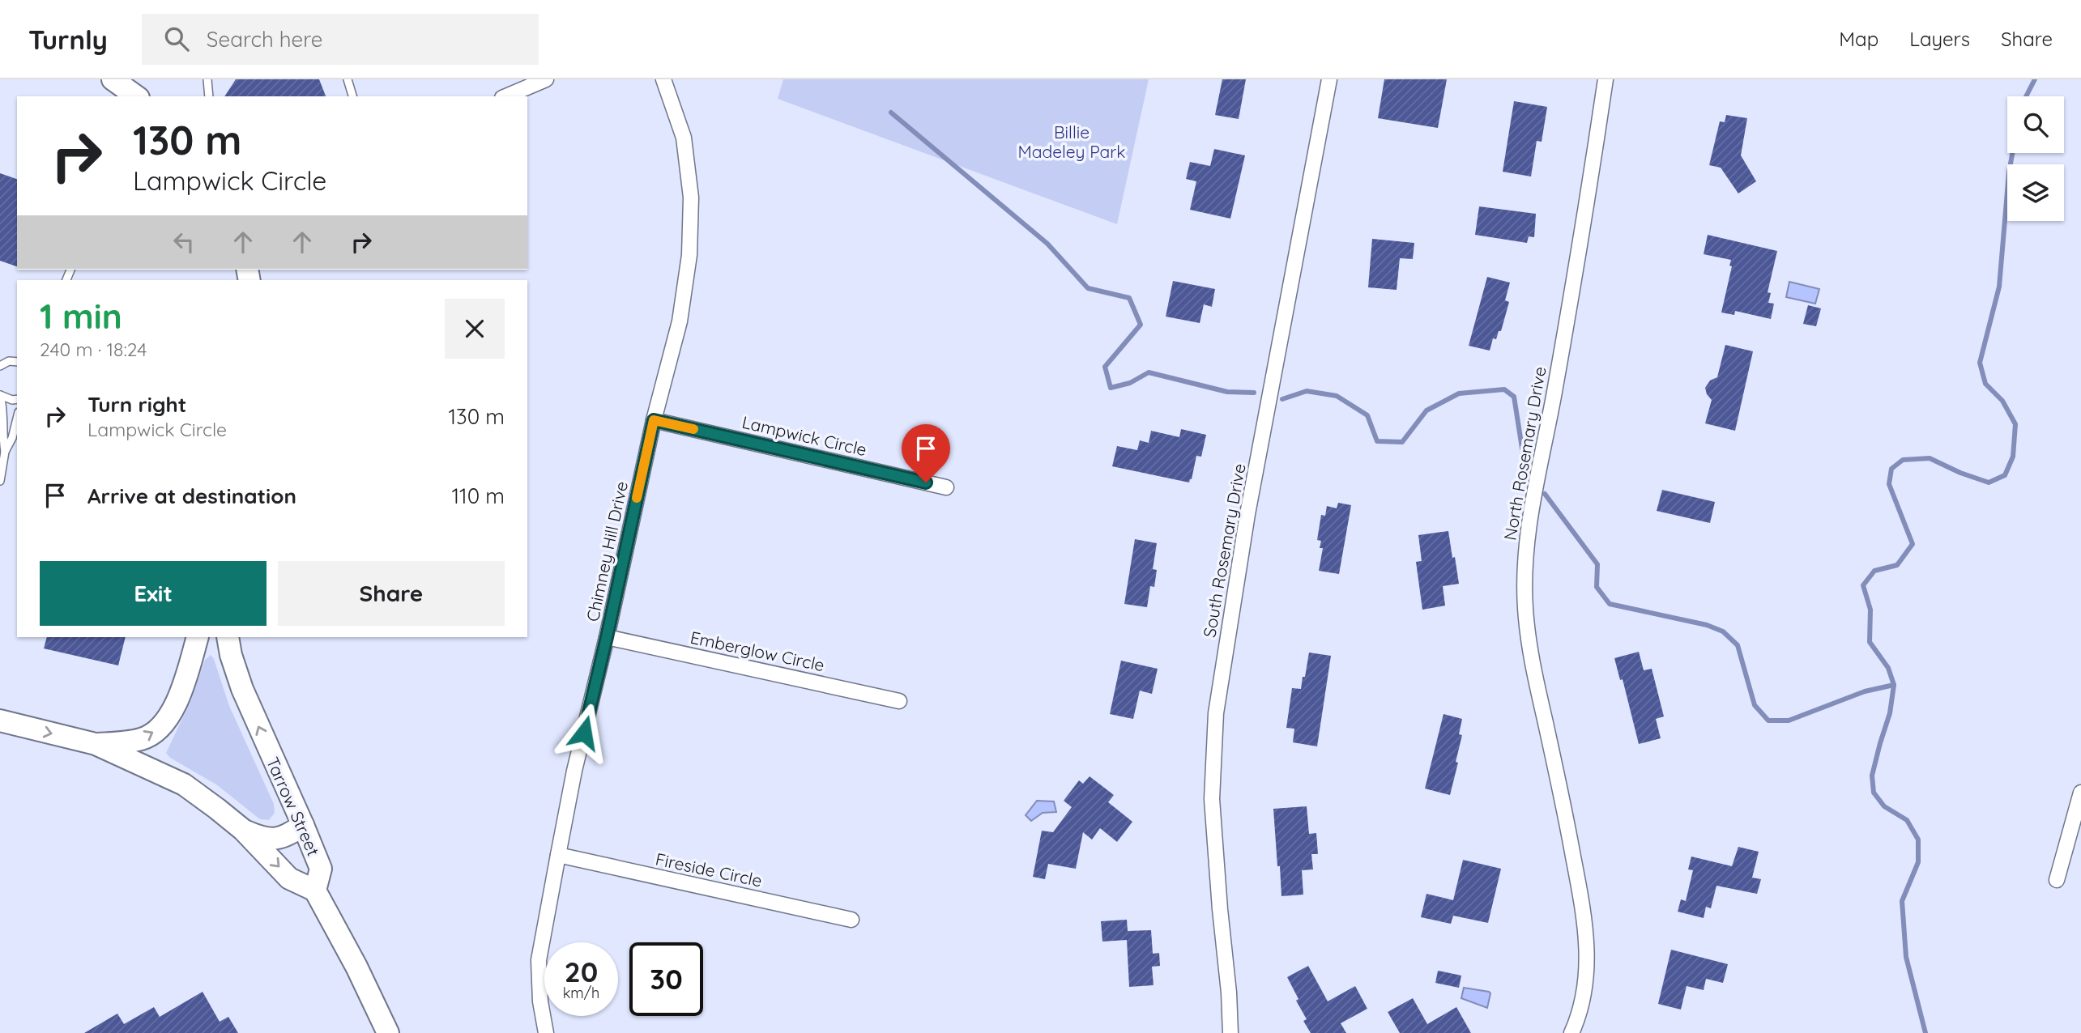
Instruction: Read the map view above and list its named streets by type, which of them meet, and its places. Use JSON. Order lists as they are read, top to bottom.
{
  "streets": {
    "main road": ["Tarrow Street"],
    "street": [
      "Lampwick Circle",
      "North Rosemary Drive",
      "South Rosemary Drive",
      "Chimney Hill Drive",
      "Emberglow Circle",
      "Fireside Circle"
    ]
  },
  "crossings": [
    ["Lampwick Circle", "Chimney Hill Drive"],
    ["Chimney Hill Drive", "Emberglow Circle"],
    ["Chimney Hill Drive", "Fireside Circle"]
  ],
  "one_way": ["Tarrow Street"],
  "parks": ["Billie Madeley Park"],
  "page": {
    "header": "Turnly",
    "search": "Search here",
    "nav": ["Map", "Layers", "Share"],
    "turn": ["130 m", "Lampwick Circle"],
    "heading": ["1 min", "240 m · 18:24"],
    "list": [
      {
        "name": "Turn right",
        "note": "Lampwick Circle",
        "value": "130 m"
      },
      {
        "name": "Arrive at destination",
        "value": "110 m"
      }
    ],
    "buttons": ["Exit", "Share"],
    "speed": "20 km/h",
    "limit": "30"
  }
}
